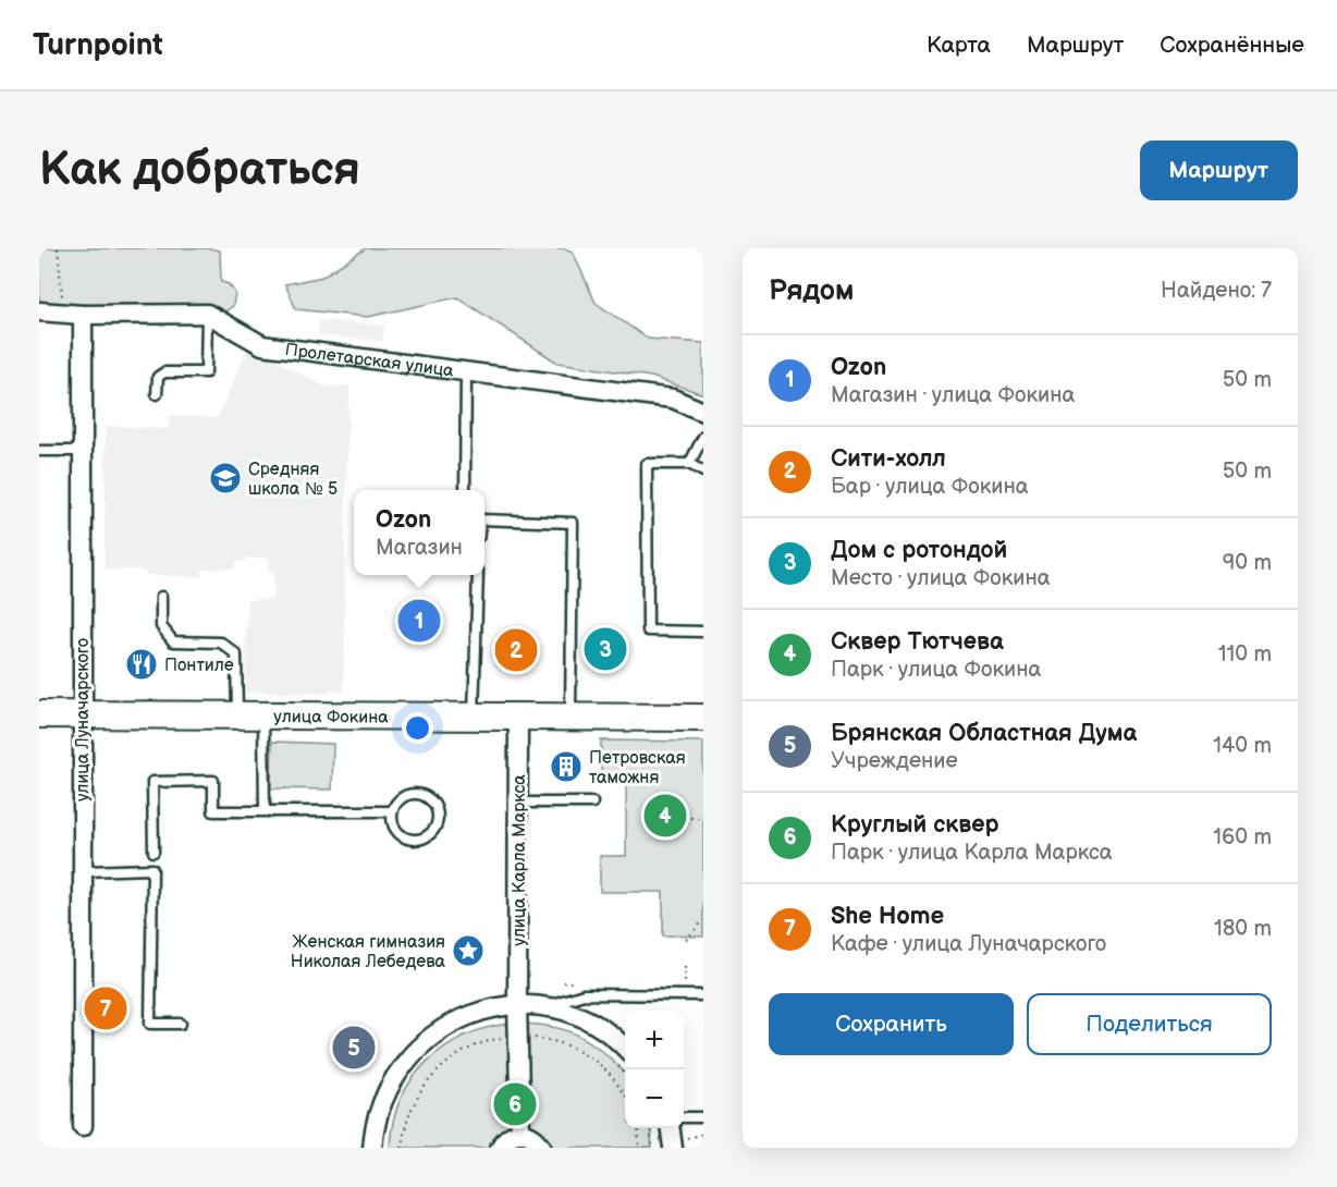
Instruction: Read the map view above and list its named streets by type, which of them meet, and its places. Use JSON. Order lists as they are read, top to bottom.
{
  "streets": {
    "main road": ["улица Фокина"],
    "street": ["Пролетарская улица", "улица Луначарского", "улица Карла Маркса"]
  },
  "crossings": [
    ["улица Фокина", "улица Луначарского"],
    ["улица Фокина", "улица Карла Маркса"]
  ],
  "places": {
    "school or university": ["Средняя школа № 5"],
    "restaurant": ["Понтиле"],
    "building": ["Петровская таможня"],
    "place": ["Женская гимназия Николая Лебедева"]
  },
  "page": {
    "header": "Turnpoint",
    "nav": ["Карта", "Маршрут", "Сохранённые"],
    "buttons": [
      "Маршрут",
      ["Сохранить", "Поделиться"]
    ],
    "title": "Как добраться",
    "heading": ["Рядом", "Найдено: 7"],
    "list": [
      {
        "mark": "1",
        "name": "Ozon",
        "note": "Магазин · улица Фокина",
        "value": "50 m"
      },
      {
        "mark": "2",
        "name": "Сити-холл",
        "note": "Бар · улица Фокина",
        "value": "50 m"
      },
      {
        "mark": "3",
        "name": "Дом с ротондой",
        "note": "Место · улица Фокина",
        "value": "90 m"
      },
      {
        "mark": "4",
        "name": "Сквер Тютчева",
        "note": "Парк · улица Фокина",
        "value": "110 m"
      },
      {
        "mark": "5",
        "name": "Брянская Областная Дума",
        "note": "Учреждение",
        "value": "140 m"
      },
      {
        "mark": "6",
        "name": "Круглый сквер",
        "note": "Парк · улица Карла Маркса",
        "value": "160 m"
      },
      {
        "mark": "7",
        "name": "She Home",
        "note": "Кафе · улица Луначарского",
        "value": "180 m"
      }
    ],
    "popup": ["Ozon", "Магазин"],
    "pins": [
      "1",
      "3",
      "2",
      "4",
      "7",
      "5",
      "6"
    ],
    "map_buttons": ["+", "−"]
  }
}
